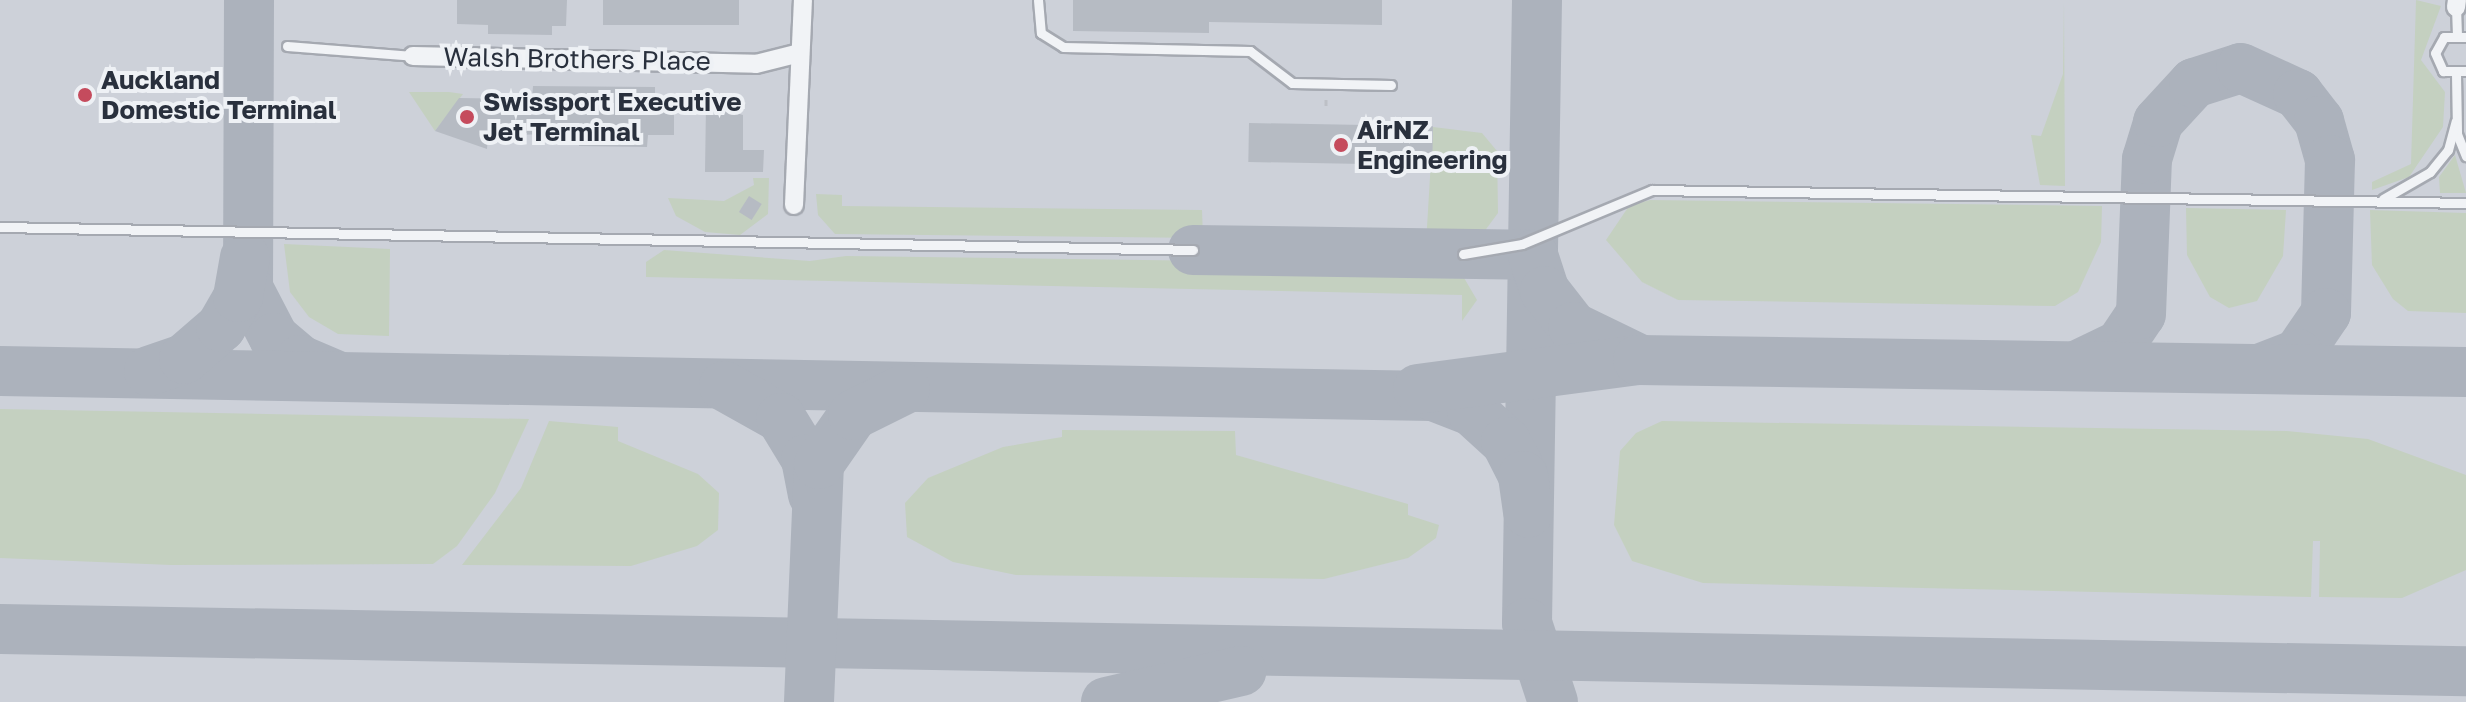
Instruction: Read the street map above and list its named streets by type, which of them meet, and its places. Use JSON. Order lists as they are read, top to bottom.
{
  "streets": {
    "street": ["Walsh Brothers Place"]
  },
  "places": ["Auckland Domestic Terminal", "Swissport Executive Jet Terminal", "AirNZ Engineering"]
}
